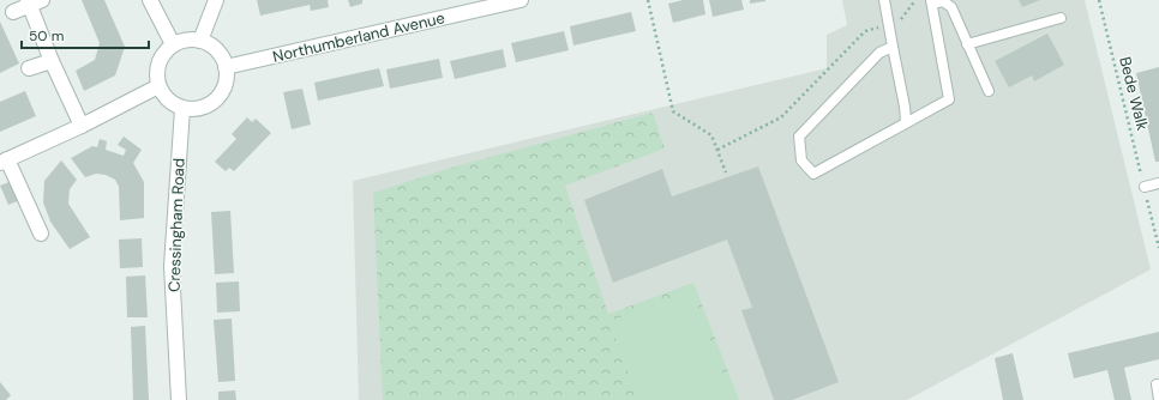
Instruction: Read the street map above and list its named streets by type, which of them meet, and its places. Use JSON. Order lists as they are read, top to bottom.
{
  "streets": {
    "street": ["Northumberland Avenue", "Cressingham Road"],
    "path": ["Bede Walk"]
  },
  "crossings": [
    ["Northumberland Avenue", "Cressingham Road"]
  ],
  "scale_bar": "50 m"
}
